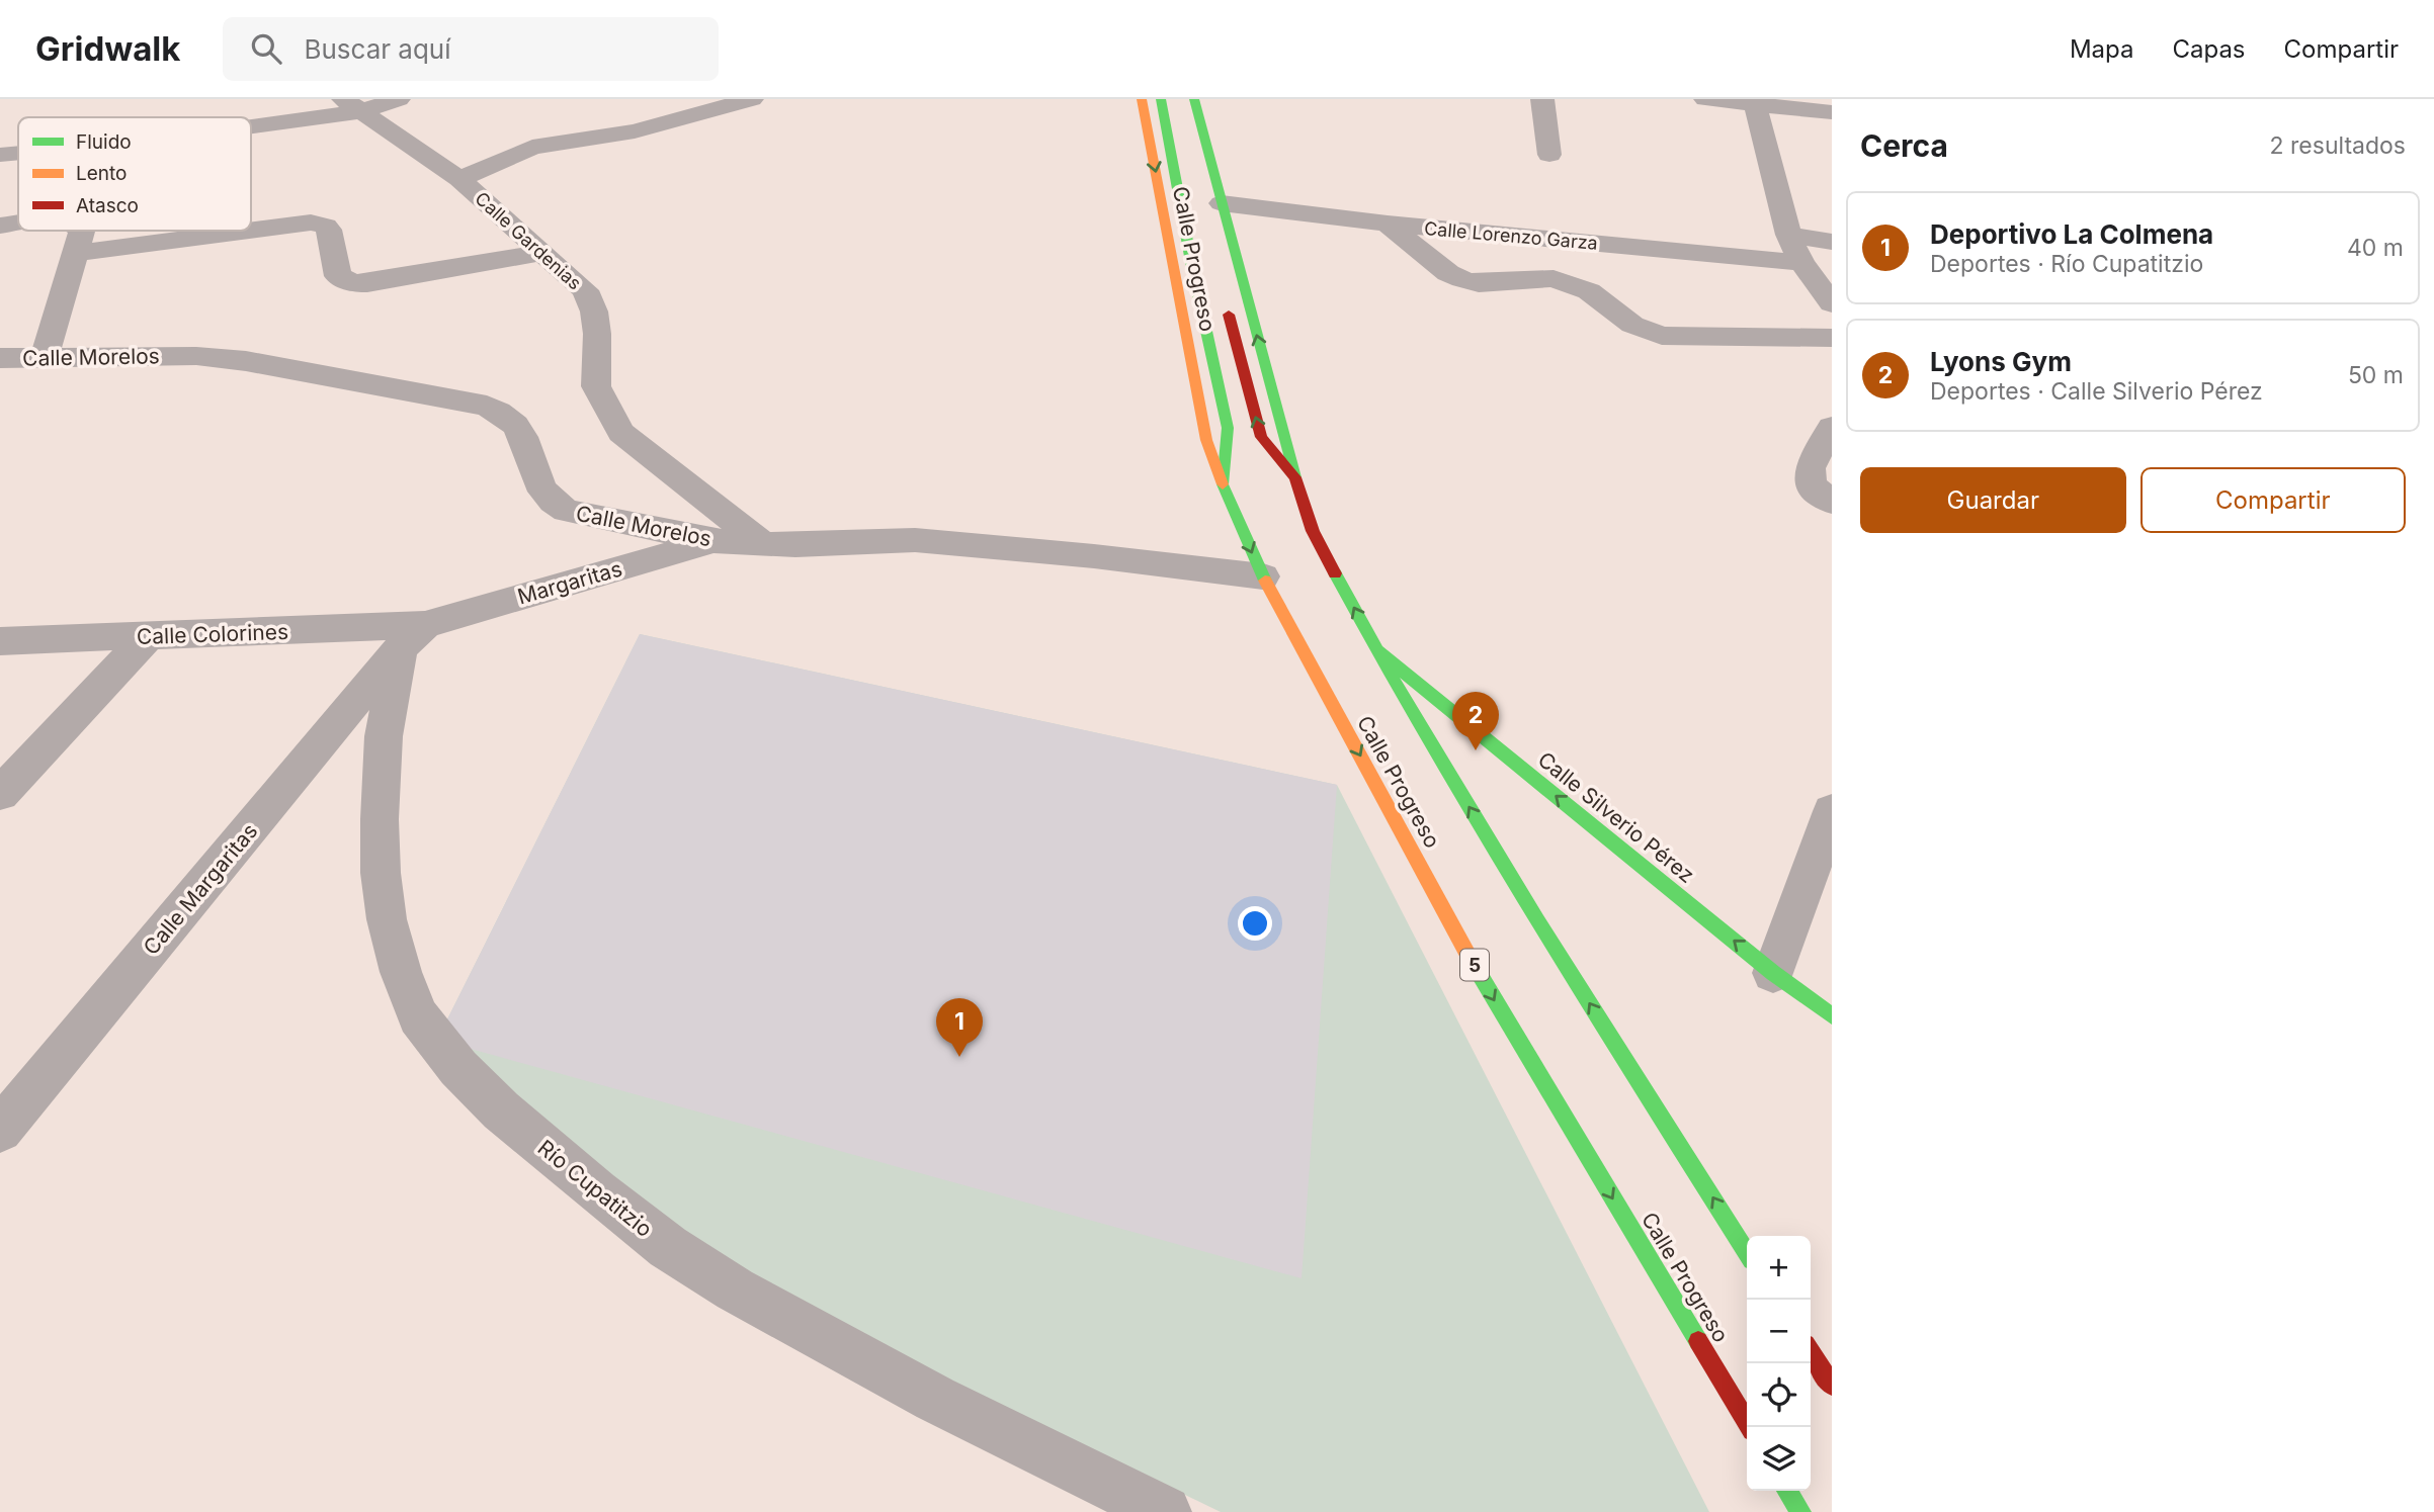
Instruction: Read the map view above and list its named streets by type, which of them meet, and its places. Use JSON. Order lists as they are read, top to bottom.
{
  "streets": {
    "main road": ["Calle Progreso", "Calle Silverio Pérez", "5"],
    "street": [
      "Calle Lorenzo Garza",
      "Calle Gardenias",
      "Calle Morelos",
      "Margaritas",
      "Calle Colorines",
      "Calle Margaritas",
      "Río Cupatitzio"
    ]
  },
  "crossings": [
    ["Calle Lorenzo Garza", "Calle Progreso"],
    ["Calle Gardenias", "Calle Morelos"],
    ["Calle Progreso", "Calle Morelos"],
    ["Calle Progreso", "Calle Silverio Pérez"],
    ["Calle Morelos", "Margaritas"],
    ["Margaritas", "Calle Colorines"],
    ["Margaritas", "Calle Margaritas"],
    ["Margaritas", "Río Cupatitzio"],
    ["Calle Colorines", "Calle Margaritas"],
    ["Calle Colorines", "Río Cupatitzio"],
    ["Calle Margaritas", "Río Cupatitzio"]
  ],
  "one_way": ["Calle Silverio Pérez"],
  "legend": ["Fluido", "Lento", "Atasco"],
  "page": {
    "header": "Gridwalk",
    "search": "Buscar aquí",
    "nav": ["Mapa", "Capas", "Compartir"],
    "heading": ["Cerca", "2 resultados"],
    "list": [
      {
        "mark": "1",
        "name": "Deportivo La Colmena",
        "note": "Deportes · Río Cupatitzio",
        "value": "40 m"
      },
      {
        "mark": "2",
        "name": "Lyons Gym",
        "note": "Deportes · Calle Silverio Pérez",
        "value": "50 m"
      }
    ],
    "buttons": ["Guardar", "Compartir"],
    "pins": ["2", "1"],
    "map_buttons": ["+", "−"]
  }
}
